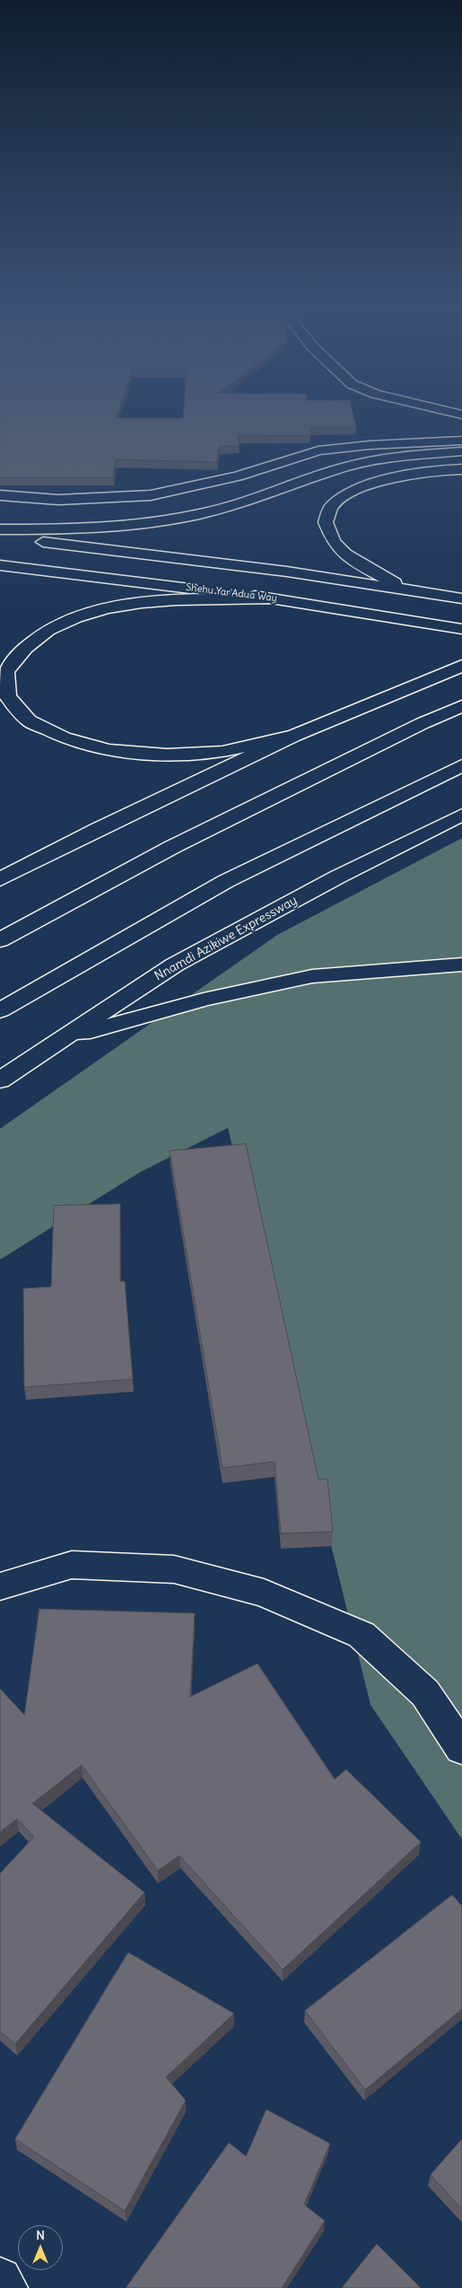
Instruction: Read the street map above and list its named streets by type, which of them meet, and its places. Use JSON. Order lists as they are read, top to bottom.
{
  "streets": {
    "main road": ["Shehu Yar'Adua Way", "Nnamdi Azikiwe Expressway"]
  },
  "north": "top"
}
